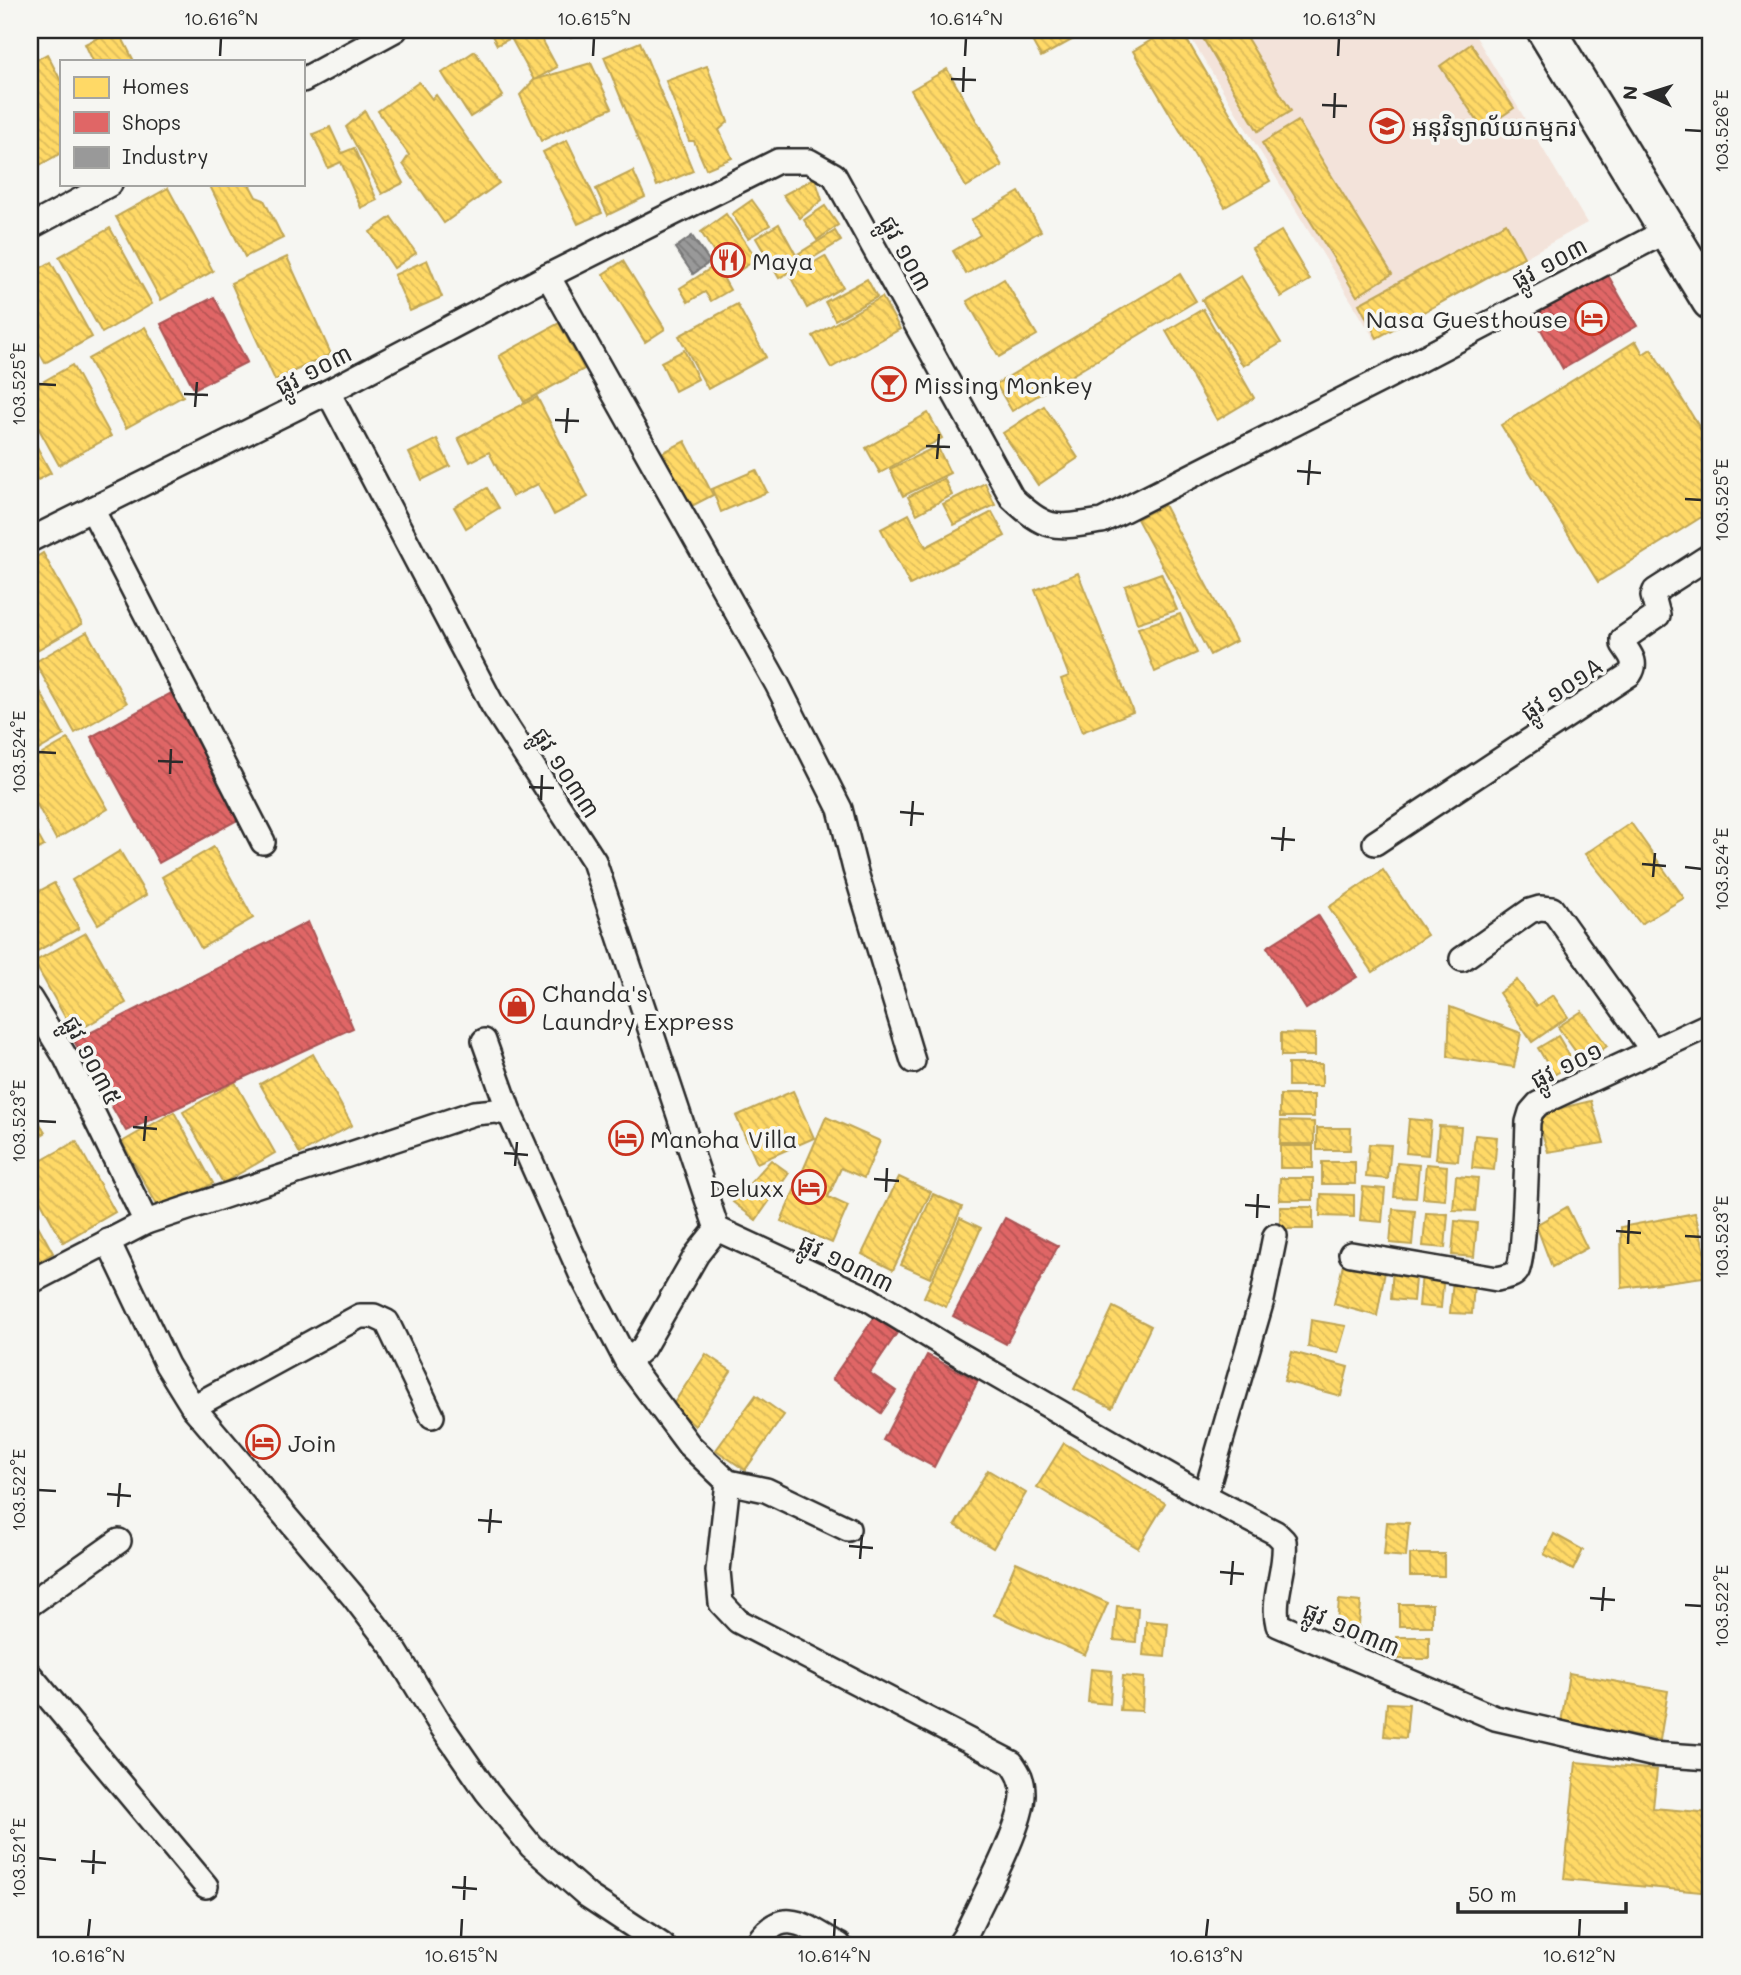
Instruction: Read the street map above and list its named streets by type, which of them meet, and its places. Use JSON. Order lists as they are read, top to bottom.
{
  "streets": {
    "street": [
      "ផ្លូវ ១០៣",
      "ផ្លូវ ១០១A",
      "ផ្លូវ ១០៣៣",
      "ផ្លូវ ១០៣៥",
      "ផ្លូវ ១០១"
    ]
  },
  "crossings": [
    ["ផ្លូវ ១០៣", "ផ្លូវ ១០៣៣"]
  ],
  "places": {
    "school or university": ["អនុវិទ្យាល័យកម្មករ"],
    "restaurant": ["Maya"],
    "hotel": [
      "Nasa Guesthouse",
      "Manoha Villa",
      "Deluxx",
      "Join"
    ],
    "bar": ["Missing Monkey"],
    "shop": ["Chanda's Laundry Express"]
  },
  "legend": ["Homes", "Shops", "Industry"],
  "scale_bar": "50 m",
  "north": "left",
  "coordinates": [
    "10.616°N",
    "10.615°N",
    "10.614°N",
    "10.613°N",
    "103.526°E",
    "103.525°E",
    "103.524°E",
    "103.523°E",
    "103.522°E",
    "103.521°E",
    "10.612°N"
  ]
}
